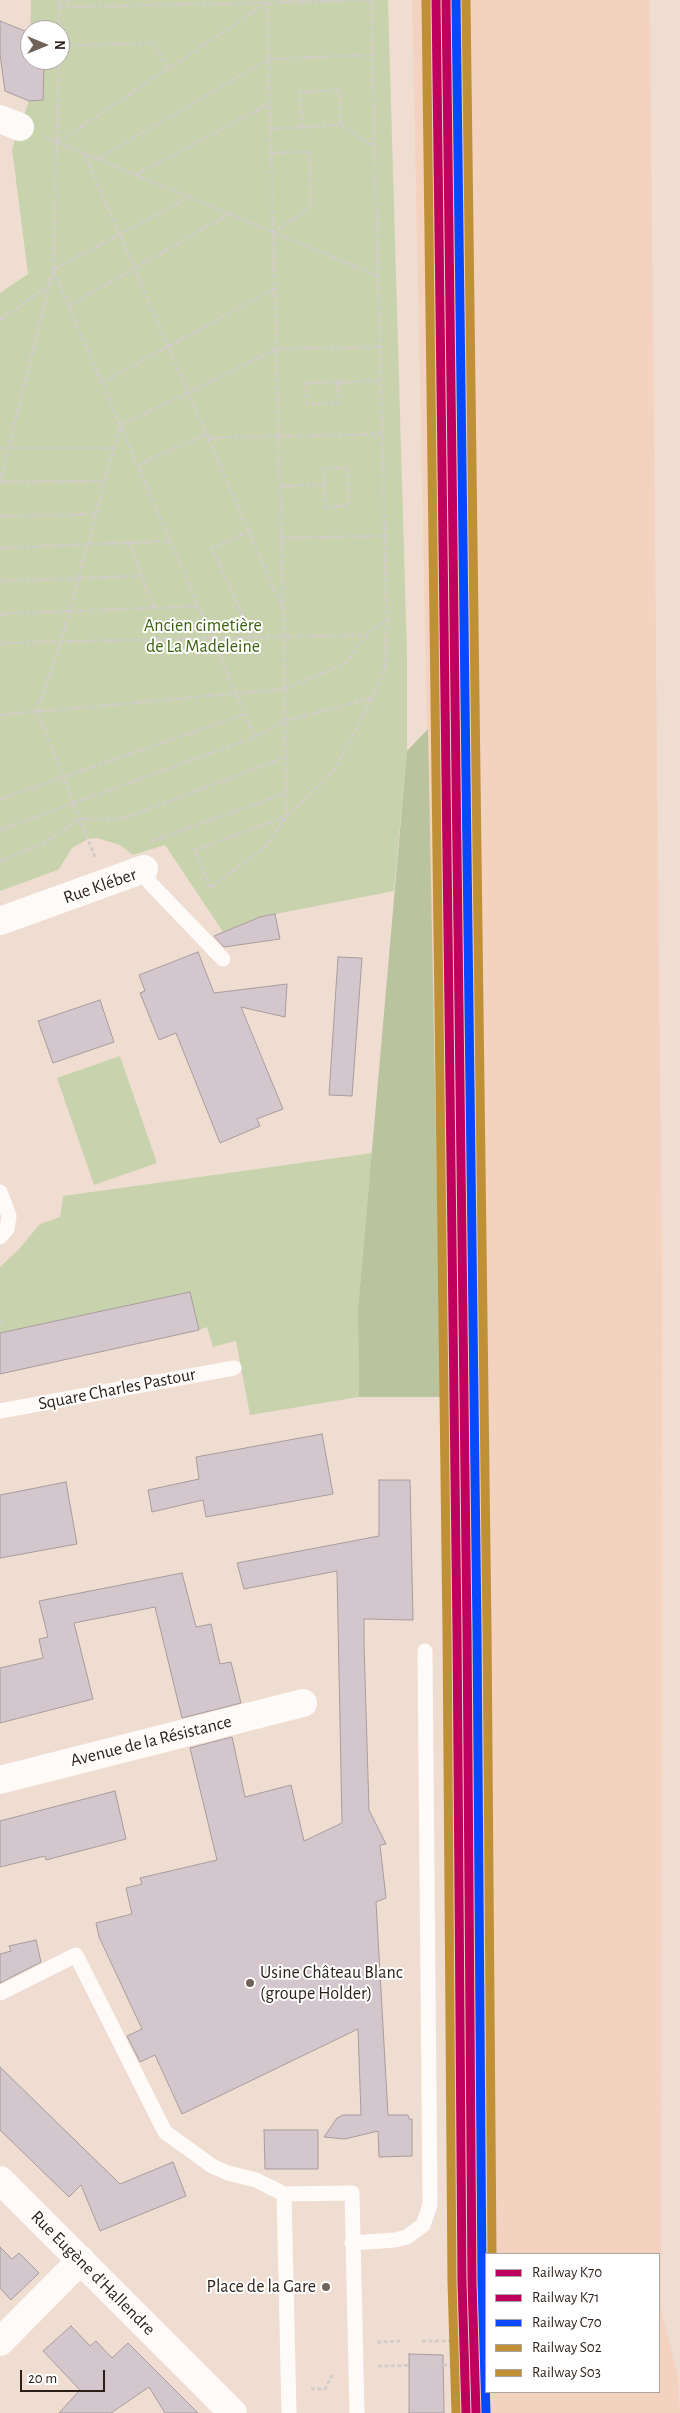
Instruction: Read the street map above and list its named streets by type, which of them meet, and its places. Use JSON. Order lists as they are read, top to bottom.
{
  "streets": {
    "street": ["Rue Kléber", "Avenue de la Résistance", "Rue Eugène d'Hallendre"],
    "lane": ["Square Charles Pastour"]
  },
  "parks": ["Ancien cimetière de La Madeleine"],
  "places": ["Usine Château Blanc (groupe Holder)", "Place de la Gare"],
  "lines": [
    "rail line K70",
    "rail line K71",
    "rail line C70",
    "rail line S02",
    "rail line S03"
  ],
  "legend": [
    "Railway K70",
    "Railway K71",
    "Railway C70",
    "Railway S02",
    "Railway S03"
  ],
  "scale_bar": "20 m",
  "north": "right"
}
